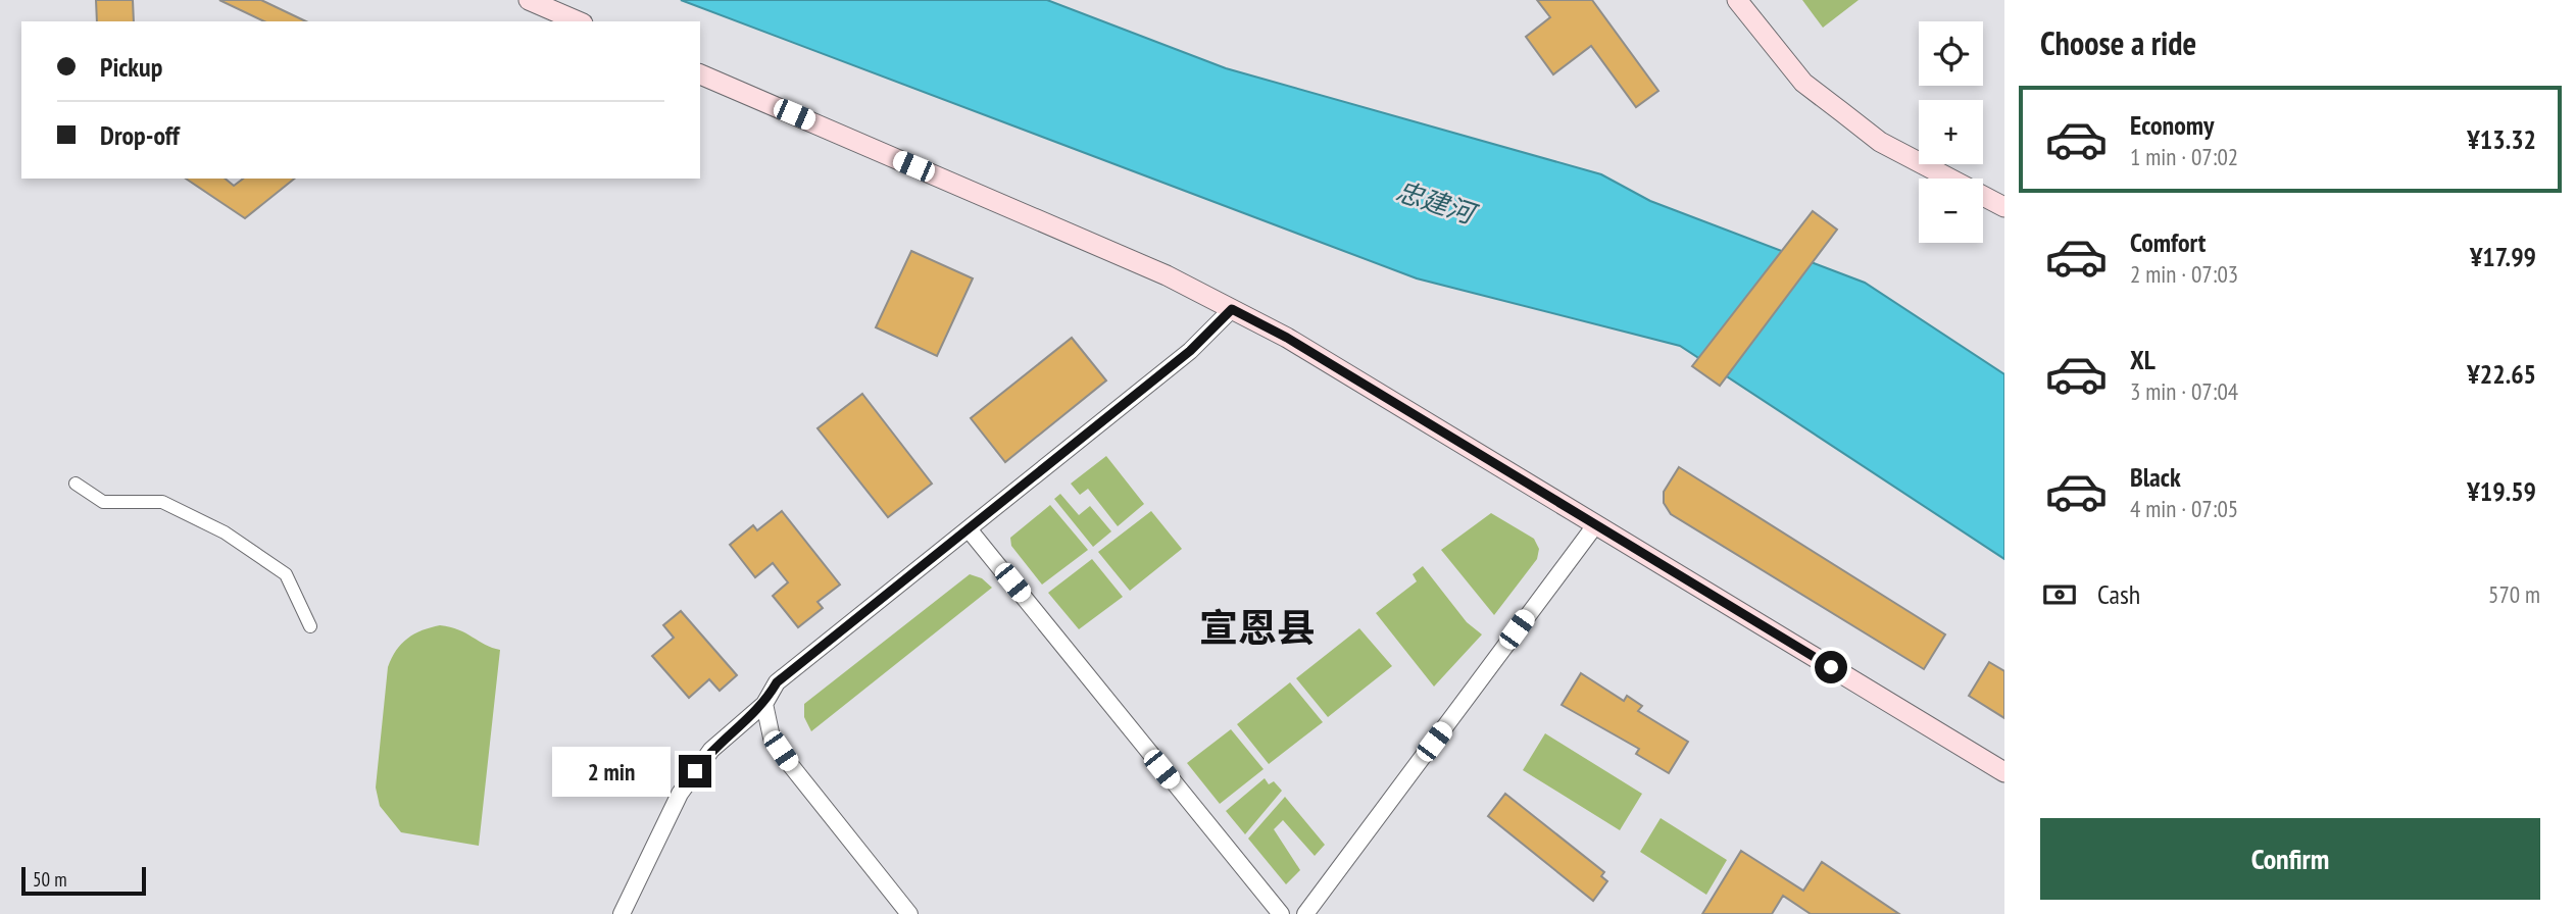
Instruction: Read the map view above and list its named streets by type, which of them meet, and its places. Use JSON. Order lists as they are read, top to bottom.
{
  "districts": ["宣恩县"],
  "water": ["忠建河"],
  "scale_bar": "50 m",
  "page": {
    "heading": "Choose a ride",
    "map_buttons": ["+", "−"],
    "banner": ["Pickup", "Drop-off"],
    "list": [
      {
        "name": "Economy",
        "note": "1 min · 07:02",
        "value": "¥13.32"
      },
      {
        "name": "Comfort",
        "note": "2 min · 07:03",
        "value": "¥17.99"
      },
      {
        "name": "XL",
        "note": "3 min · 07:04",
        "value": "¥22.65"
      },
      {
        "name": "Black",
        "note": "4 min · 07:05",
        "value": "¥19.59"
      }
    ],
    "pay": ["Cash", "570 m"],
    "bubble": "2 min",
    "buttons": "Confirm",
    "scale": "50 m"
  }
}
